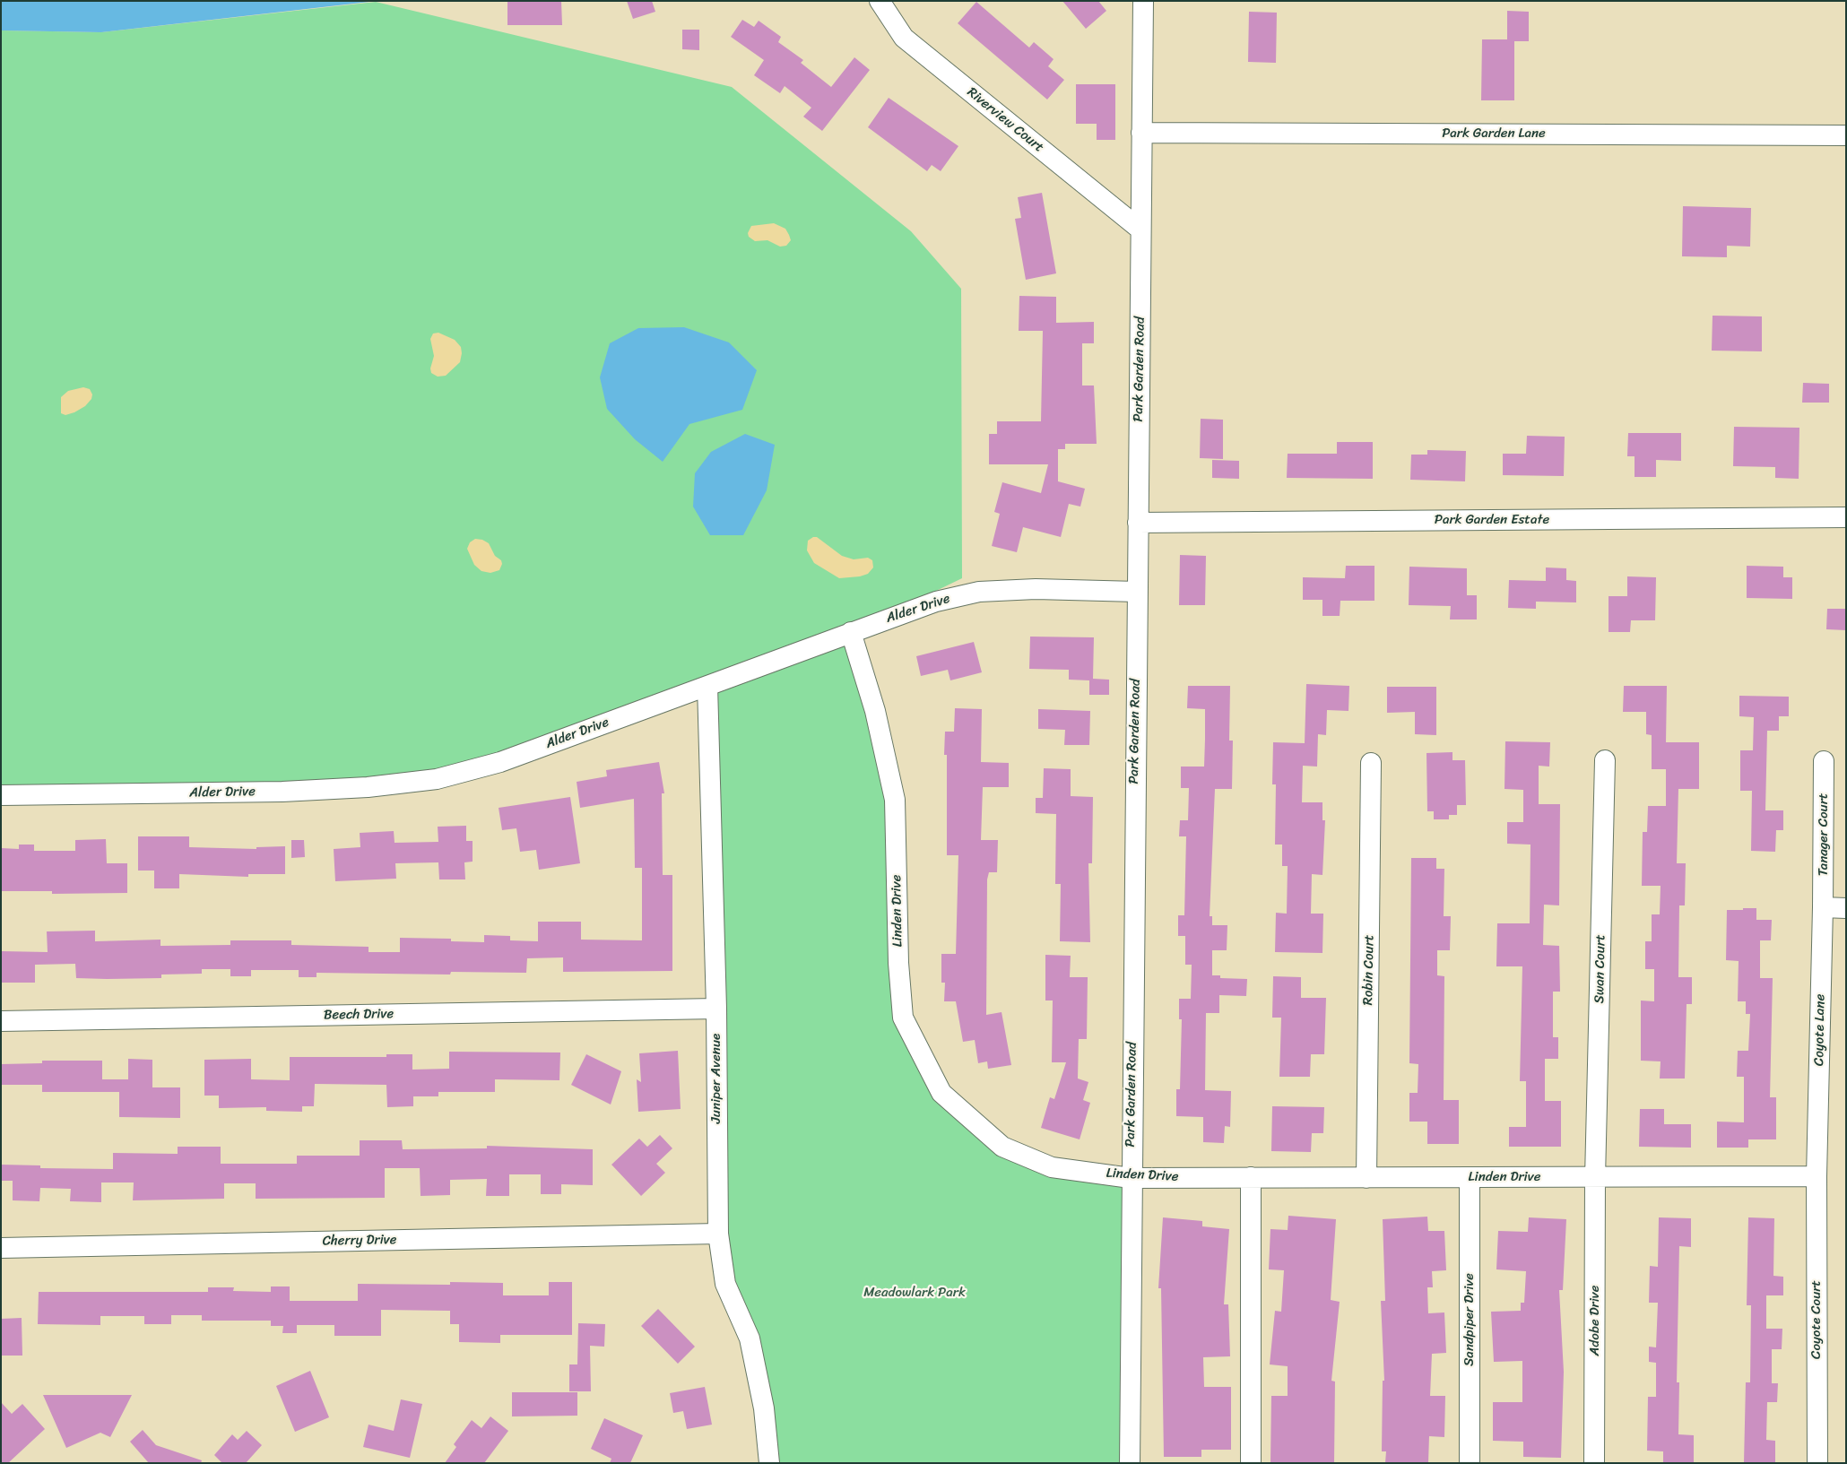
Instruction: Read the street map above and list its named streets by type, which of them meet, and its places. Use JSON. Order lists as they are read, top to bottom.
{
  "streets": {
    "street": [
      "Riverview Court",
      "Park Garden Lane",
      "Park Garden Road",
      "Park Garden Estate",
      "Alder Drive",
      "Tanager Court",
      "Linden Drive",
      "Swan Court",
      "Robin Court",
      "Beech Drive",
      "Coyote Lane",
      "Juniper Avenue",
      "Cherry Drive",
      "Sandpiper Drive",
      "Coyote Court",
      "Adobe Drive"
    ]
  },
  "crossings": [
    ["Riverview Court", "Park Garden Road"],
    ["Park Garden Lane", "Park Garden Road"],
    ["Park Garden Road", "Park Garden Estate"],
    ["Park Garden Road", "Alder Drive"],
    ["Park Garden Road", "Linden Drive"],
    ["Alder Drive", "Linden Drive"],
    ["Alder Drive", "Juniper Avenue"],
    ["Tanager Court", "Coyote Lane"],
    ["Linden Drive", "Swan Court"],
    ["Linden Drive", "Robin Court"],
    ["Linden Drive", "Coyote Lane"],
    ["Linden Drive", "Sandpiper Drive"],
    ["Linden Drive", "Coyote Court"],
    ["Linden Drive", "Adobe Drive"],
    ["Swan Court", "Adobe Drive"],
    ["Beech Drive", "Juniper Avenue"],
    ["Coyote Lane", "Coyote Court"],
    ["Juniper Avenue", "Cherry Drive"]
  ],
  "parks": ["Meadowlark Park"]
}
